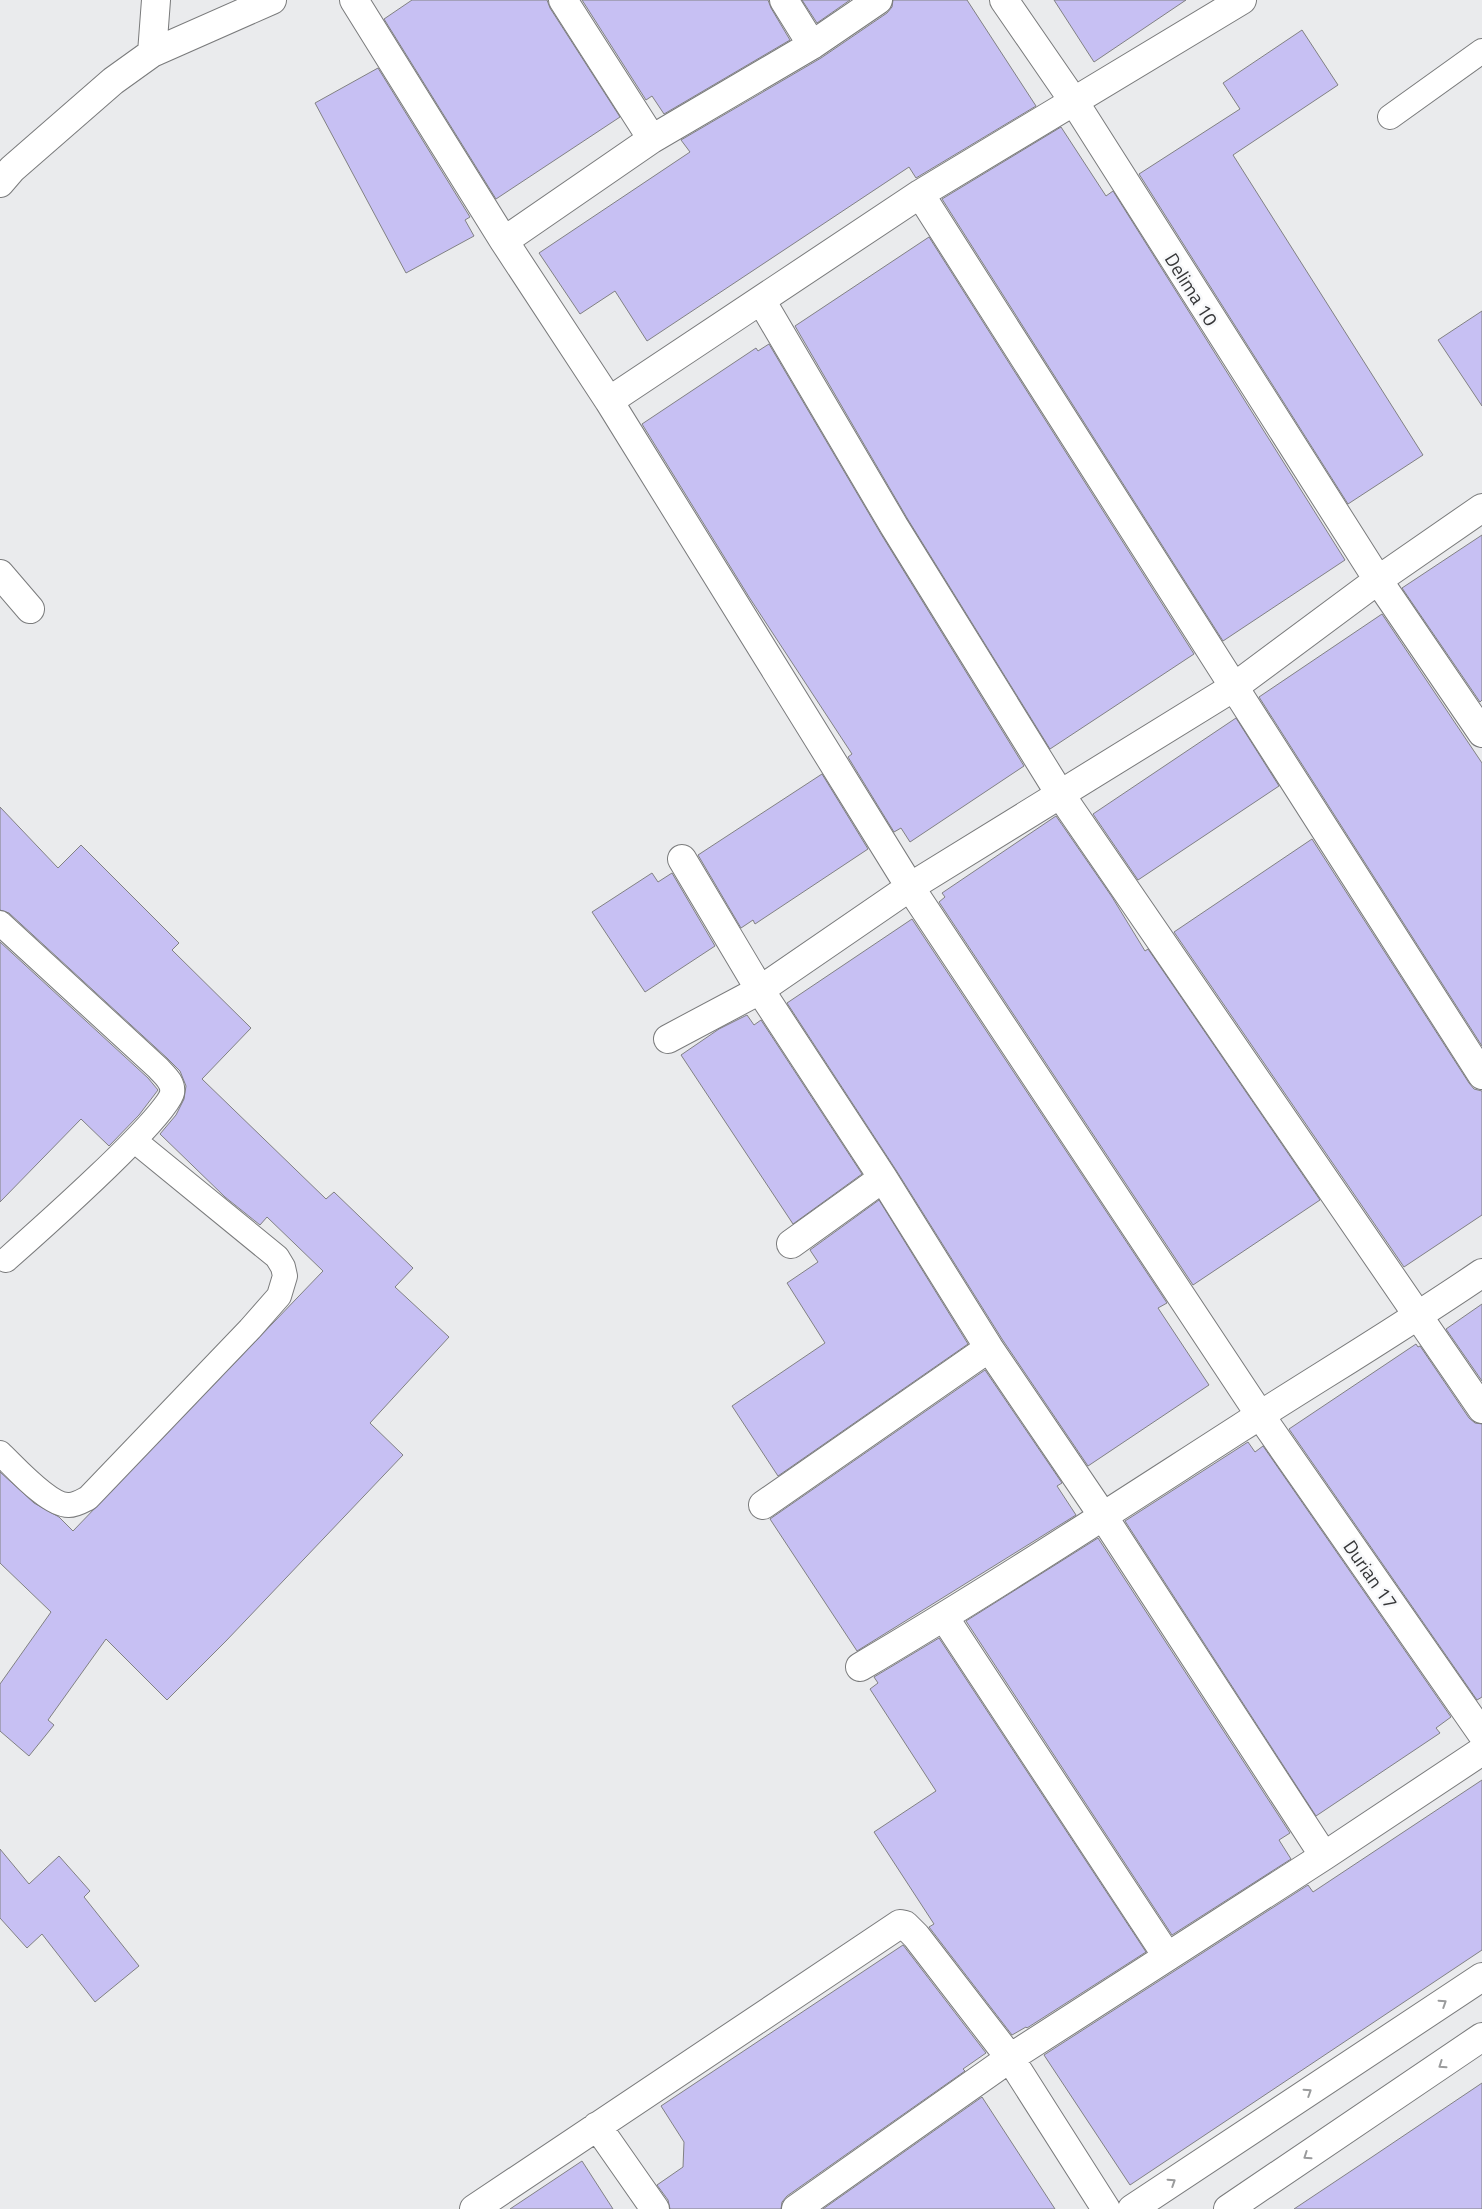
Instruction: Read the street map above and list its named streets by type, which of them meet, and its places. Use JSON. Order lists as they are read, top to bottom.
{
  "streets": {
    "street": ["Delima 10", "Durian 17"]
  }
}
